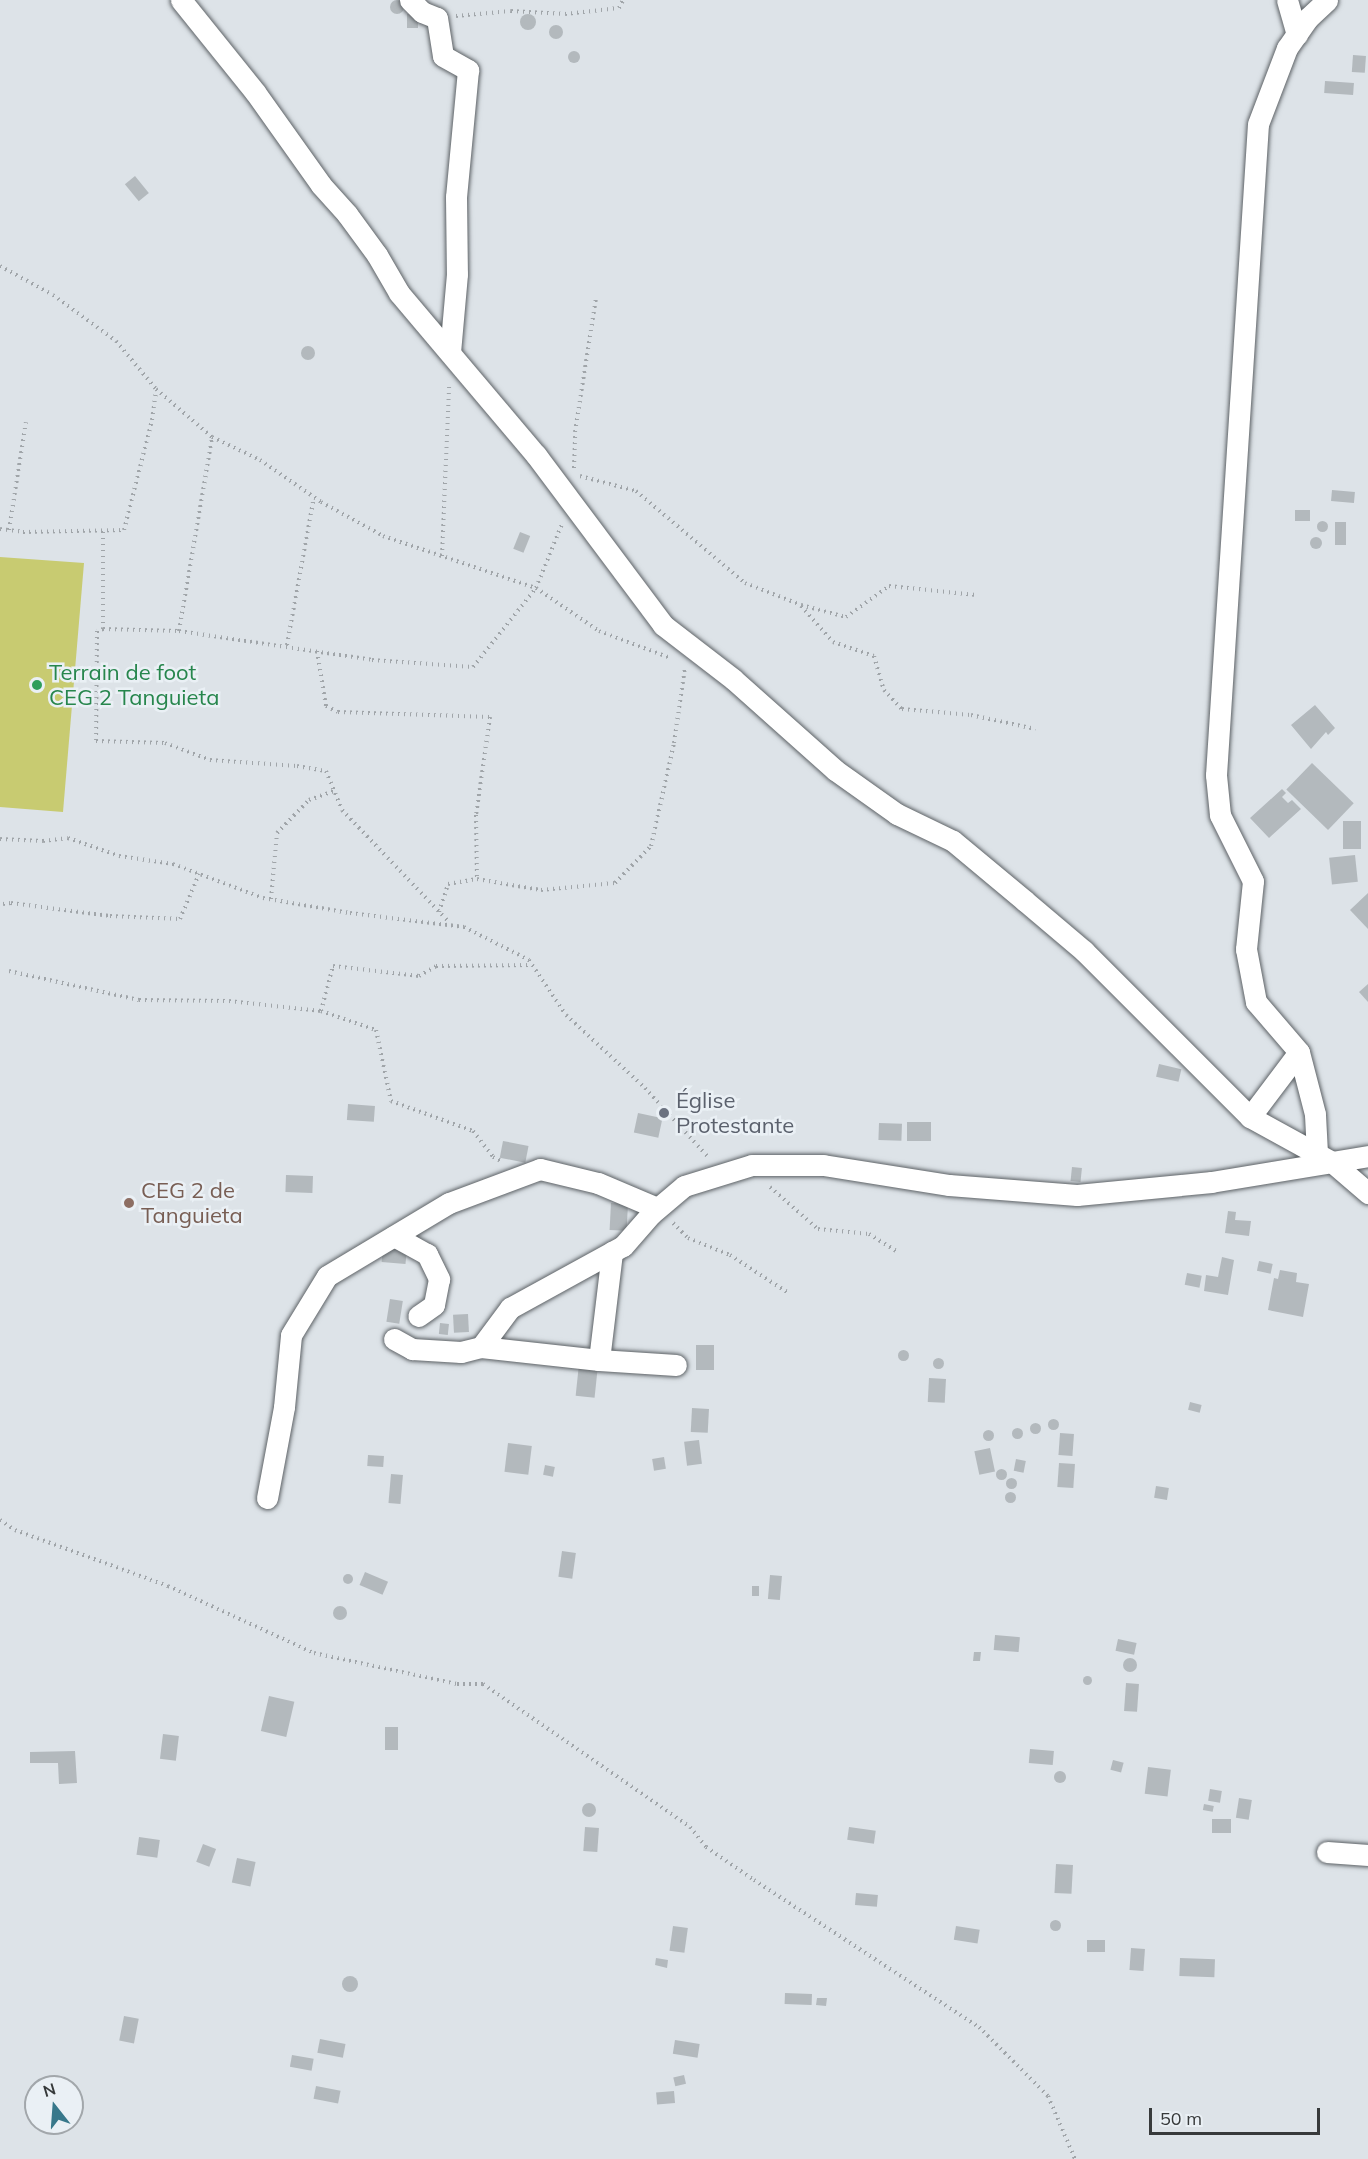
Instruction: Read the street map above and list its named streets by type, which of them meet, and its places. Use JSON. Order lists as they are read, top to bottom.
{
  "places": ["Terrain de foot CEG 2 Tanguieta", "Église Protestante", "CEG 2 de Tanguieta"],
  "scale_bar": "50 m",
  "north": "top"
}
